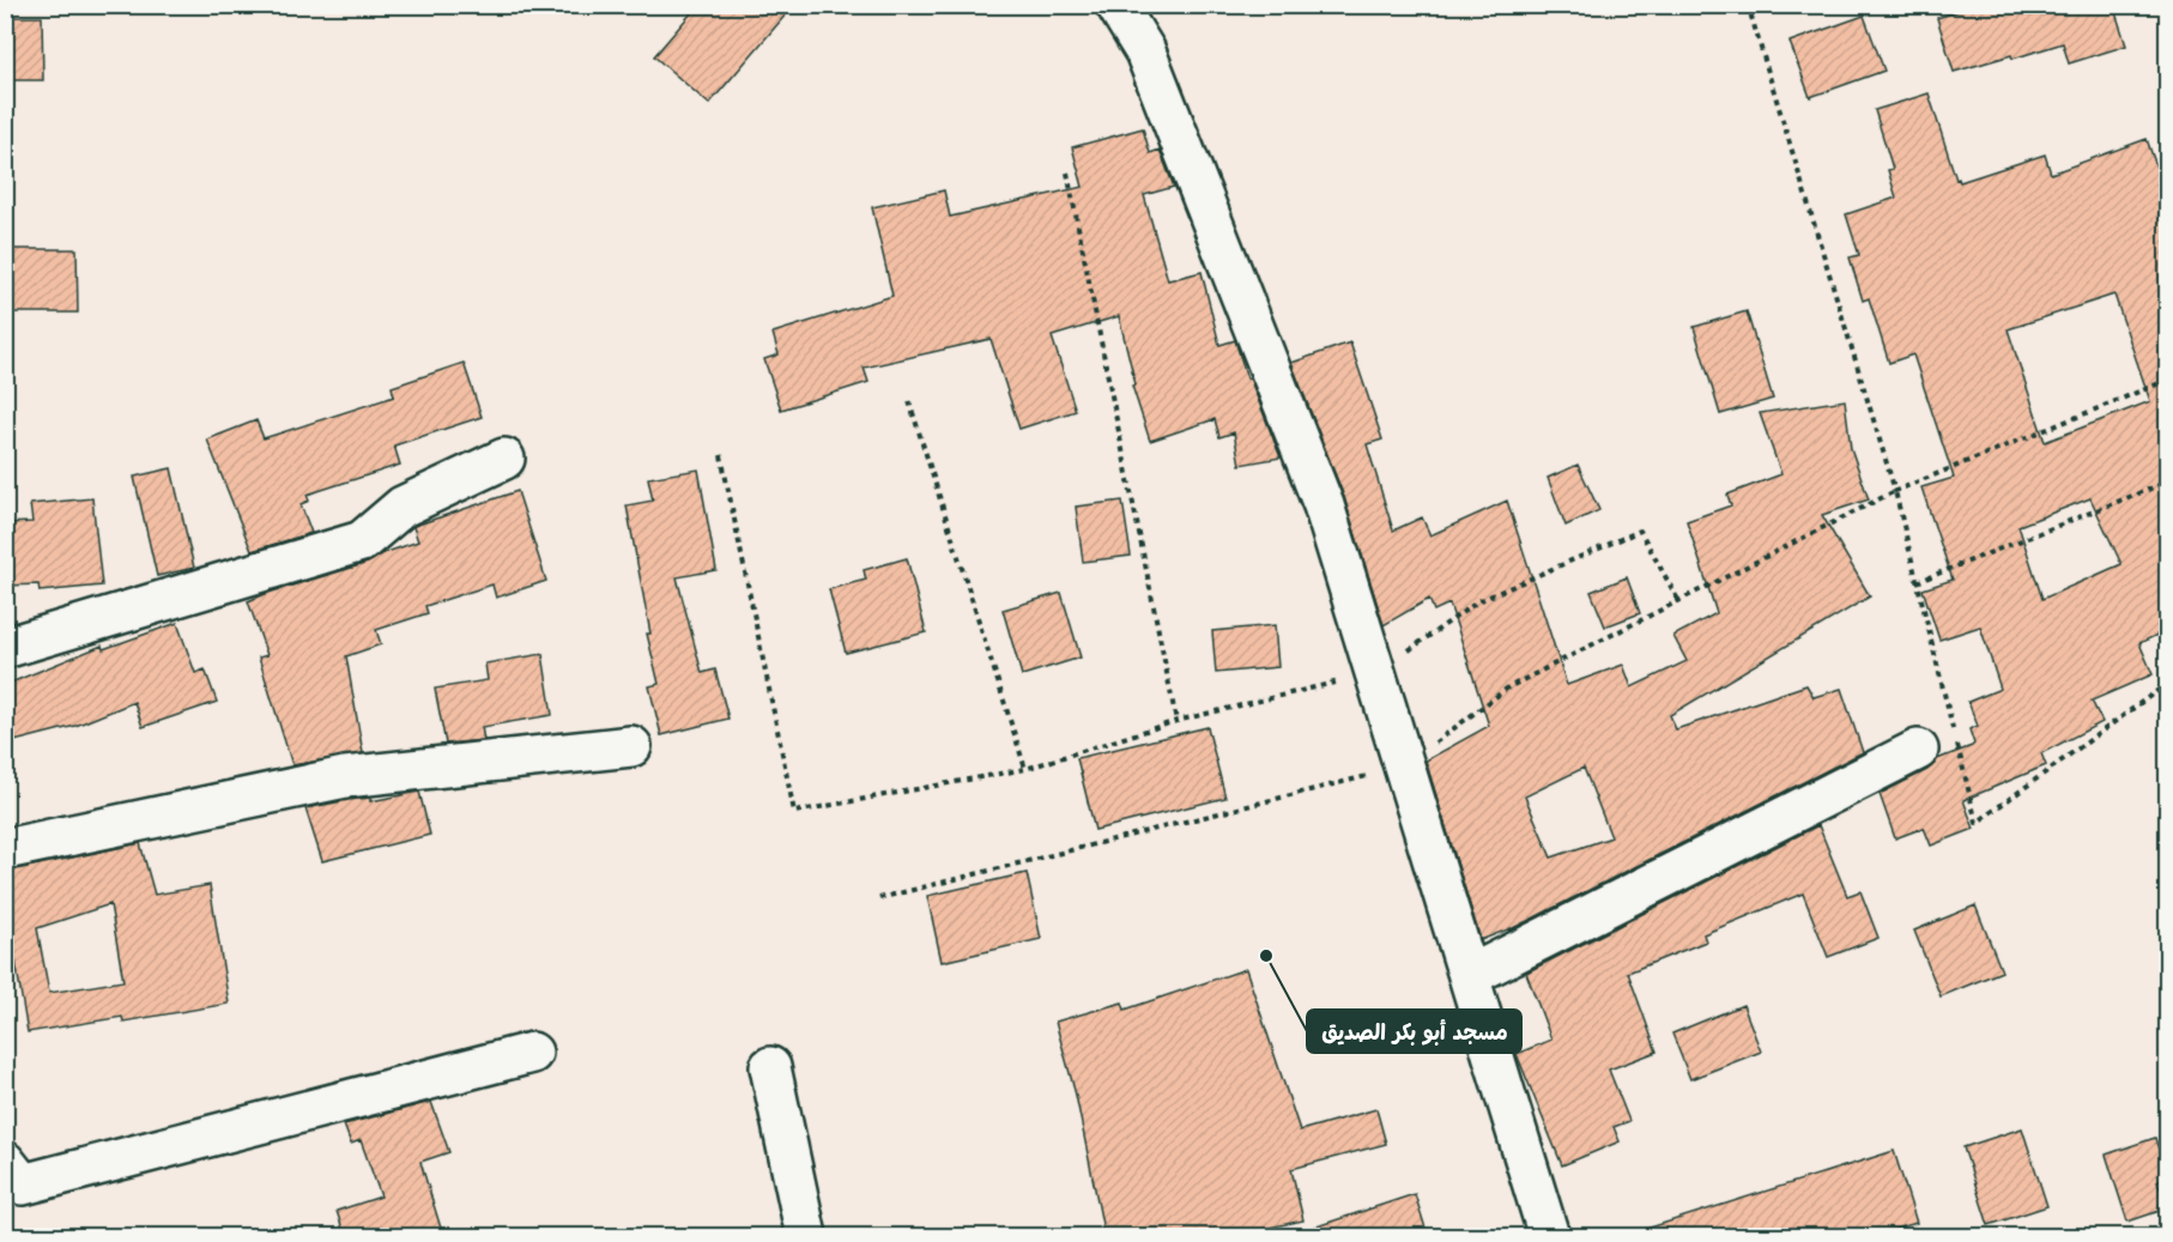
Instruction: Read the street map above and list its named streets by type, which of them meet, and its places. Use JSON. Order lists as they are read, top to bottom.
{
  "places": ["مسجد أبو بكر الصديق"]
}
